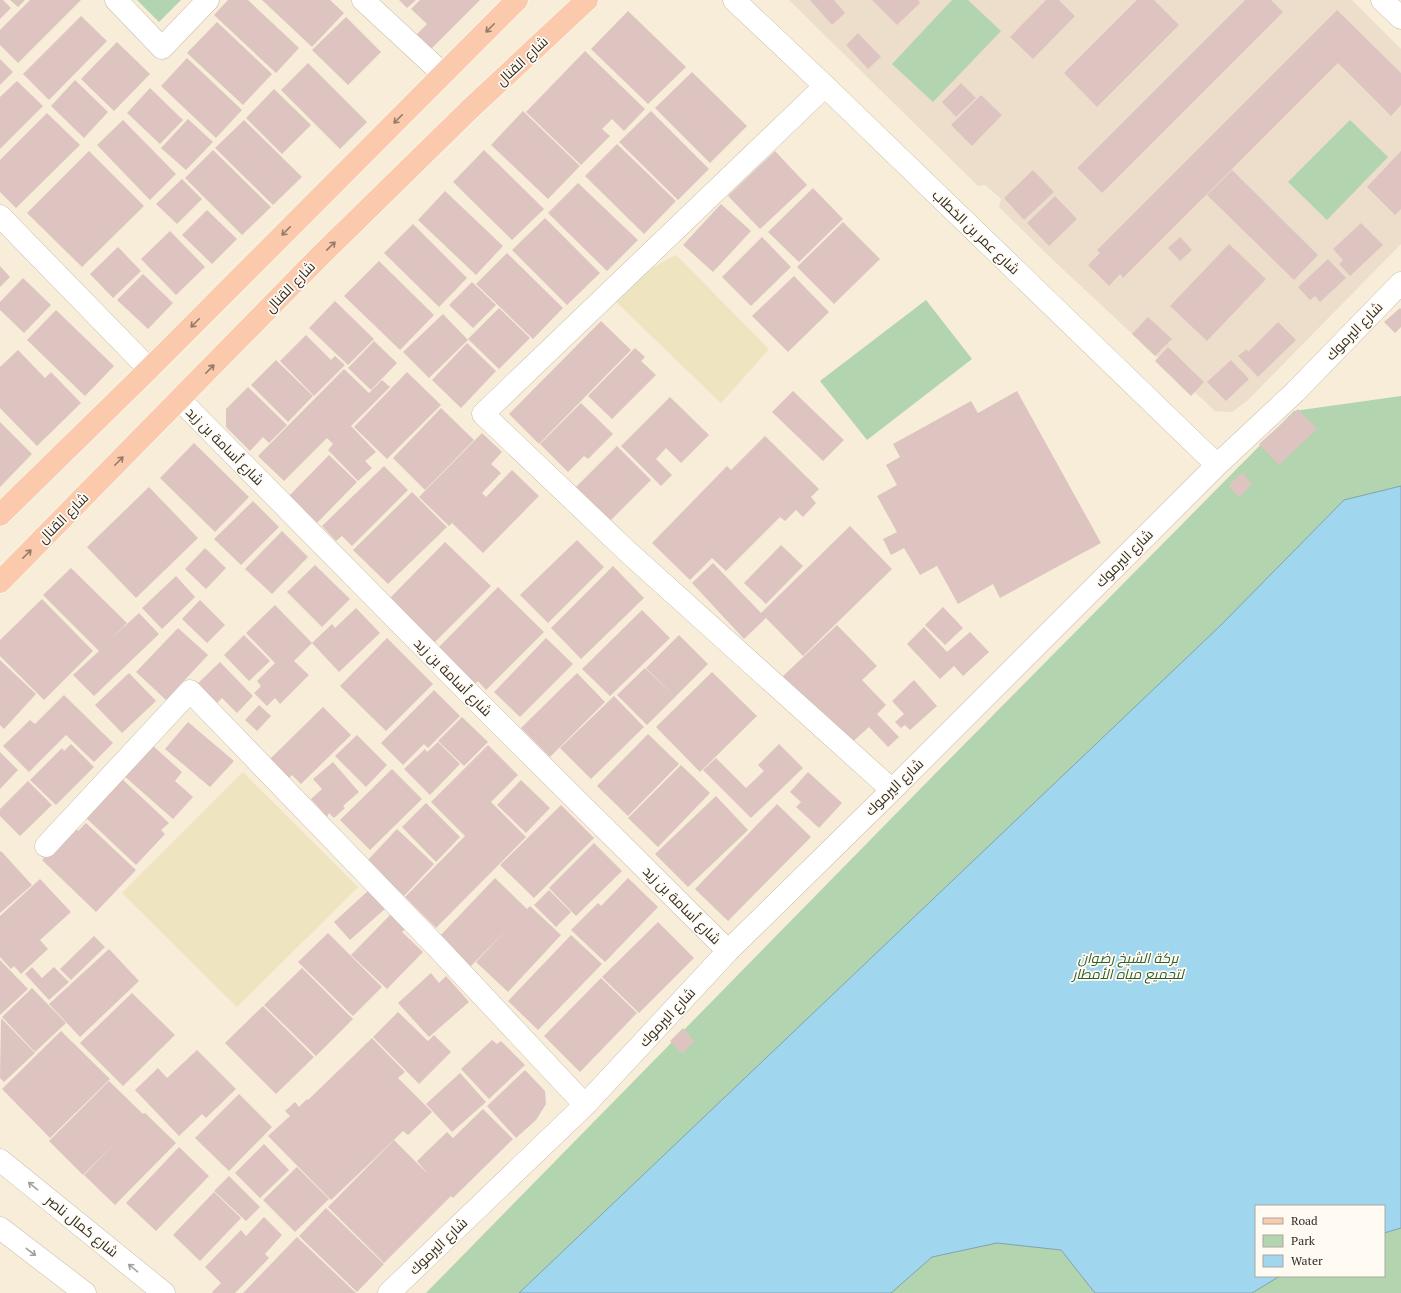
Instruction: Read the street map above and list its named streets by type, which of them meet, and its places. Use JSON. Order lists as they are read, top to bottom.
{
  "streets": {
    "main road": ["شارع القنال"],
    "street": [
      "شارع عمر بن الخطاب",
      "شارع اليرموك",
      "شارع أسامة بن زيد",
      "شارع كمال ناصر"
    ]
  },
  "crossings": [
    ["شارع القنال", "شارع أسامة بن زيد"],
    ["شارع عمر بن الخطاب", "شارع اليرموك"],
    ["شارع اليرموك", "شارع أسامة بن زيد"]
  ],
  "parks": ["بركة الشيخ رضوان لتجميع مياه الأمطار"],
  "legend": ["Road", "Park", "Water"]
}
